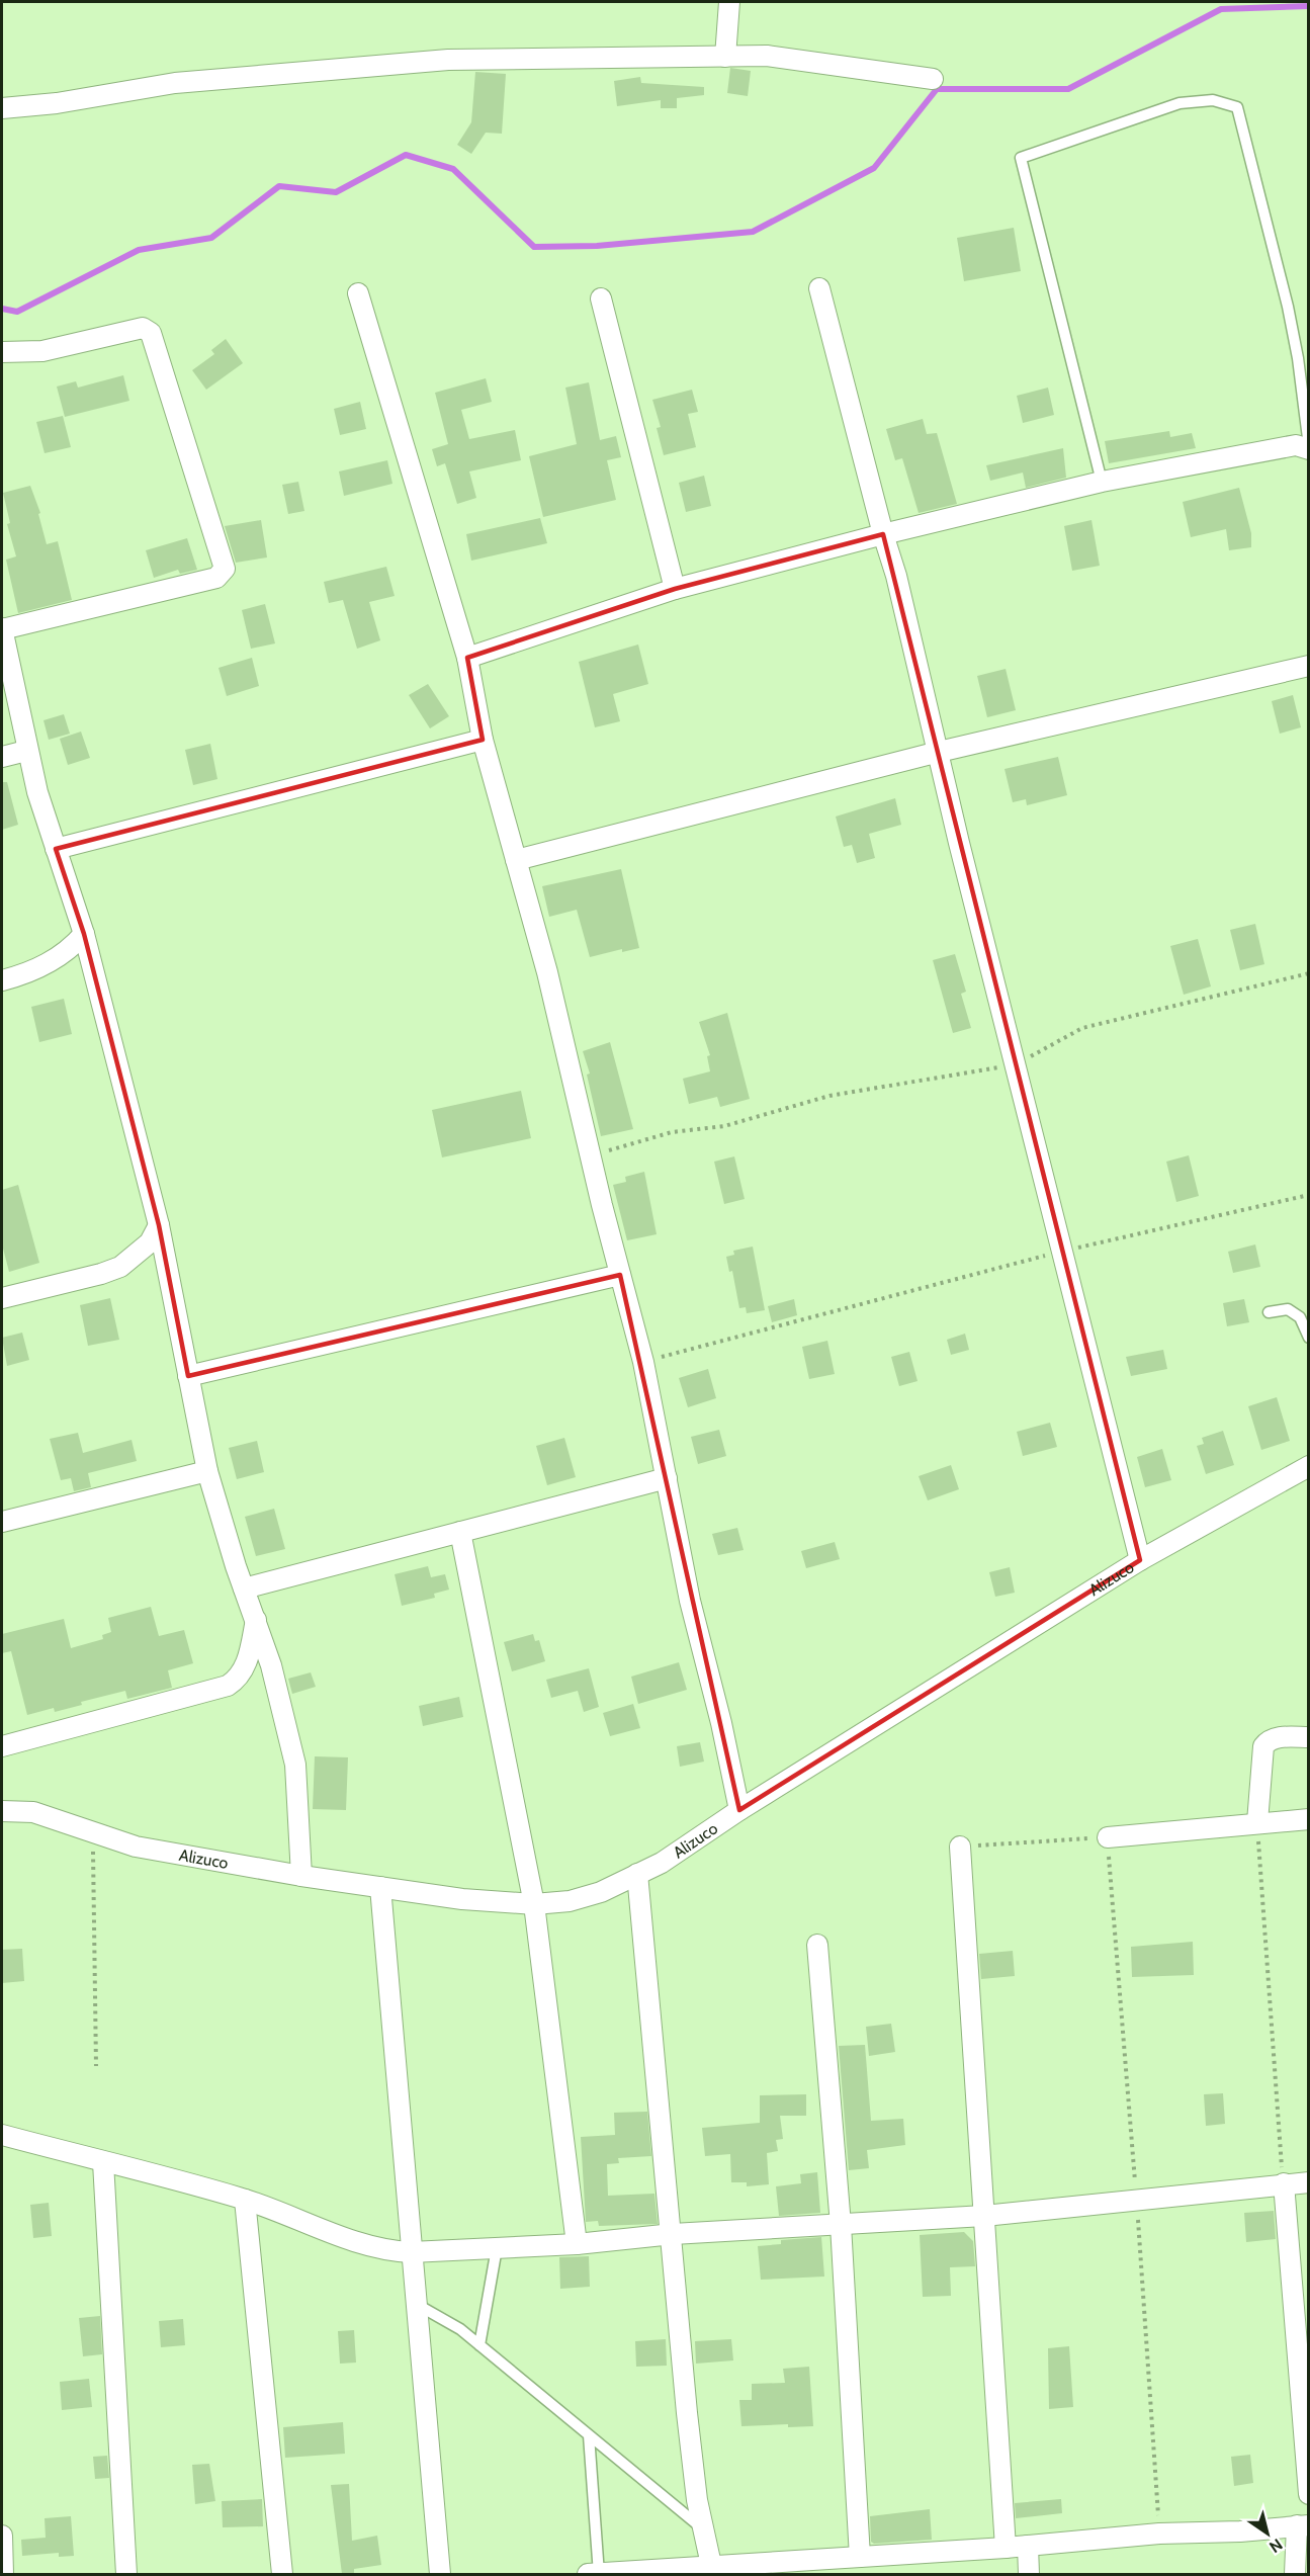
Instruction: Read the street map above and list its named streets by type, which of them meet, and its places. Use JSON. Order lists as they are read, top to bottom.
{
  "streets": {
    "street": ["Alizuco"]
  },
  "north": "bottom right"
}
